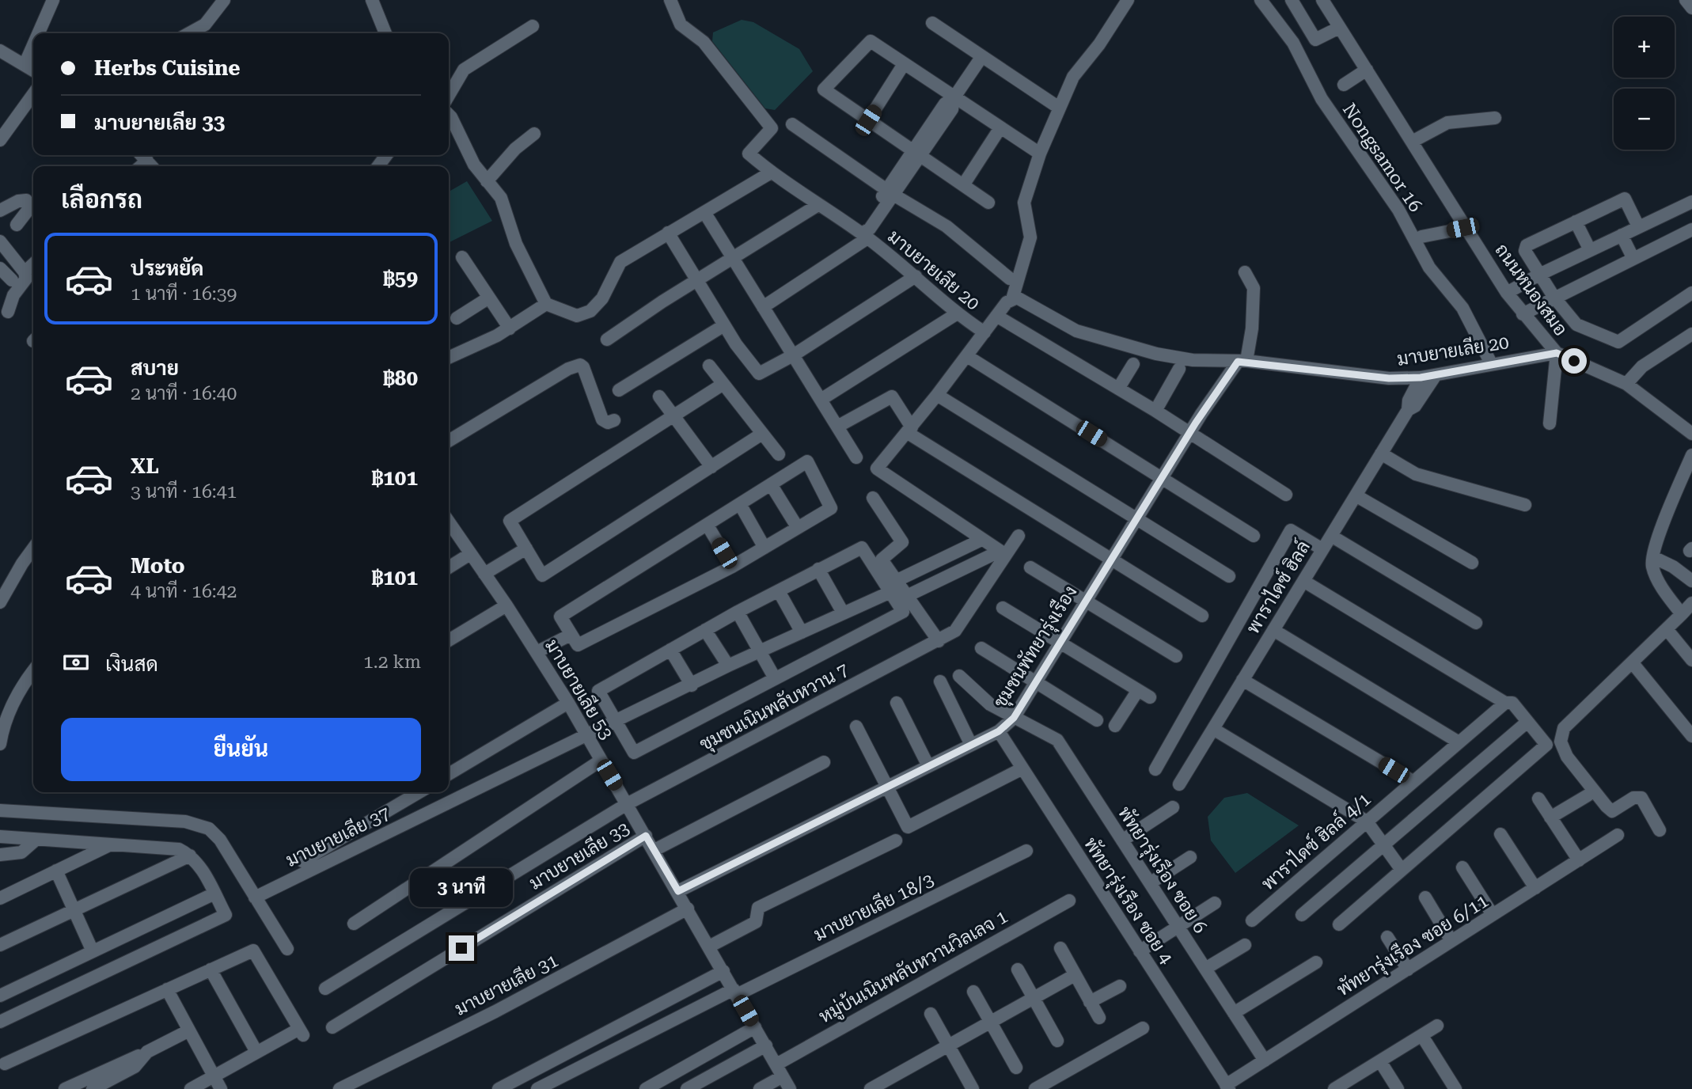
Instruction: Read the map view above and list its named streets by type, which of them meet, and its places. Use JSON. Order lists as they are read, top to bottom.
{
  "streets": {
    "street": [
      "Nongsamor 16",
      "มาบยายเลีย 20",
      "ถนนหนองสมอ",
      "พาราไดซ์ ฮิลล์",
      "ชุมชนพัทยารุ่งเรือง",
      "มาบยายเลีย 53",
      "ชุมชนเนินพลับหวาน 7",
      "มาบยายเลีย 37",
      "พาราไดซ์ ฮิลล์ 4/1",
      "มาบยายเลีย 33",
      "พัทยารุ่งเรือง ซอย 6",
      "พัทยารุ่งเรือง ซอย 4",
      "มาบยายเลีย 18/3",
      "พัทยารุ่งเรือง ซอย 6/11",
      "หมู่บ้นเนินพลับหวานวิลเลจ 1",
      "มาบยายเลีย 31"
    ]
  },
  "crossings": [
    ["Nongsamor 16", "มาบยายเลีย 20"],
    ["มาบยายเลีย 20", "ถนนหนองสมอ"],
    ["มาบยายเลีย 20", "พาราไดซ์ ฮิลล์"],
    ["มาบยายเลีย 20", "ชุมชนพัทยารุ่งเรือง"],
    ["ชุมชนพัทยารุ่งเรือง", "มาบยายเลีย 53"],
    ["ชุมชนพัทยารุ่งเรือง", "พัทยารุ่งเรือง ซอย 6"],
    ["ชุมชนพัทยารุ่งเรือง", "พัทยารุ่งเรือง ซอย 4"],
    ["มาบยายเลีย 53", "ชุมชนเนินพลับหวาน 7"],
    ["มาบยายเลีย 53", "มาบยายเลีย 37"],
    ["มาบยายเลีย 53", "มาบยายเลีย 33"],
    ["มาบยายเลีย 53", "มาบยายเลีย 18/3"],
    ["มาบยายเลีย 53", "หมู่บ้นเนินพลับหวานวิลเลจ 1"],
    ["มาบยายเลีย 53", "มาบยายเลีย 31"],
    ["พัทยารุ่งเรือง ซอย 6", "พัทยารุ่งเรือง ซอย 6/11"],
    ["พัทยารุ่งเรือง ซอย 4", "พัทยารุ่งเรือง ซอย 6/11"]
  ],
  "page": {
    "map_buttons": ["+", "−"],
    "banner": ["Herbs Cuisine", "มาบยายเลีย 33"],
    "heading": "เลือกรถ",
    "list": [
      {
        "name": "ประหยัด",
        "note": "1 นาที · 16:39",
        "value": "฿59"
      },
      {
        "name": "สบาย",
        "note": "2 นาที · 16:40",
        "value": "฿80"
      },
      {
        "name": "XL",
        "note": "3 นาที · 16:41",
        "value": "฿101"
      },
      {
        "name": "Moto",
        "note": "4 นาที · 16:42",
        "value": "฿101"
      }
    ],
    "pay": ["เงินสด", "1.2 km"],
    "buttons": "ยืนยัน",
    "bubble": "3 นาที"
  }
}
